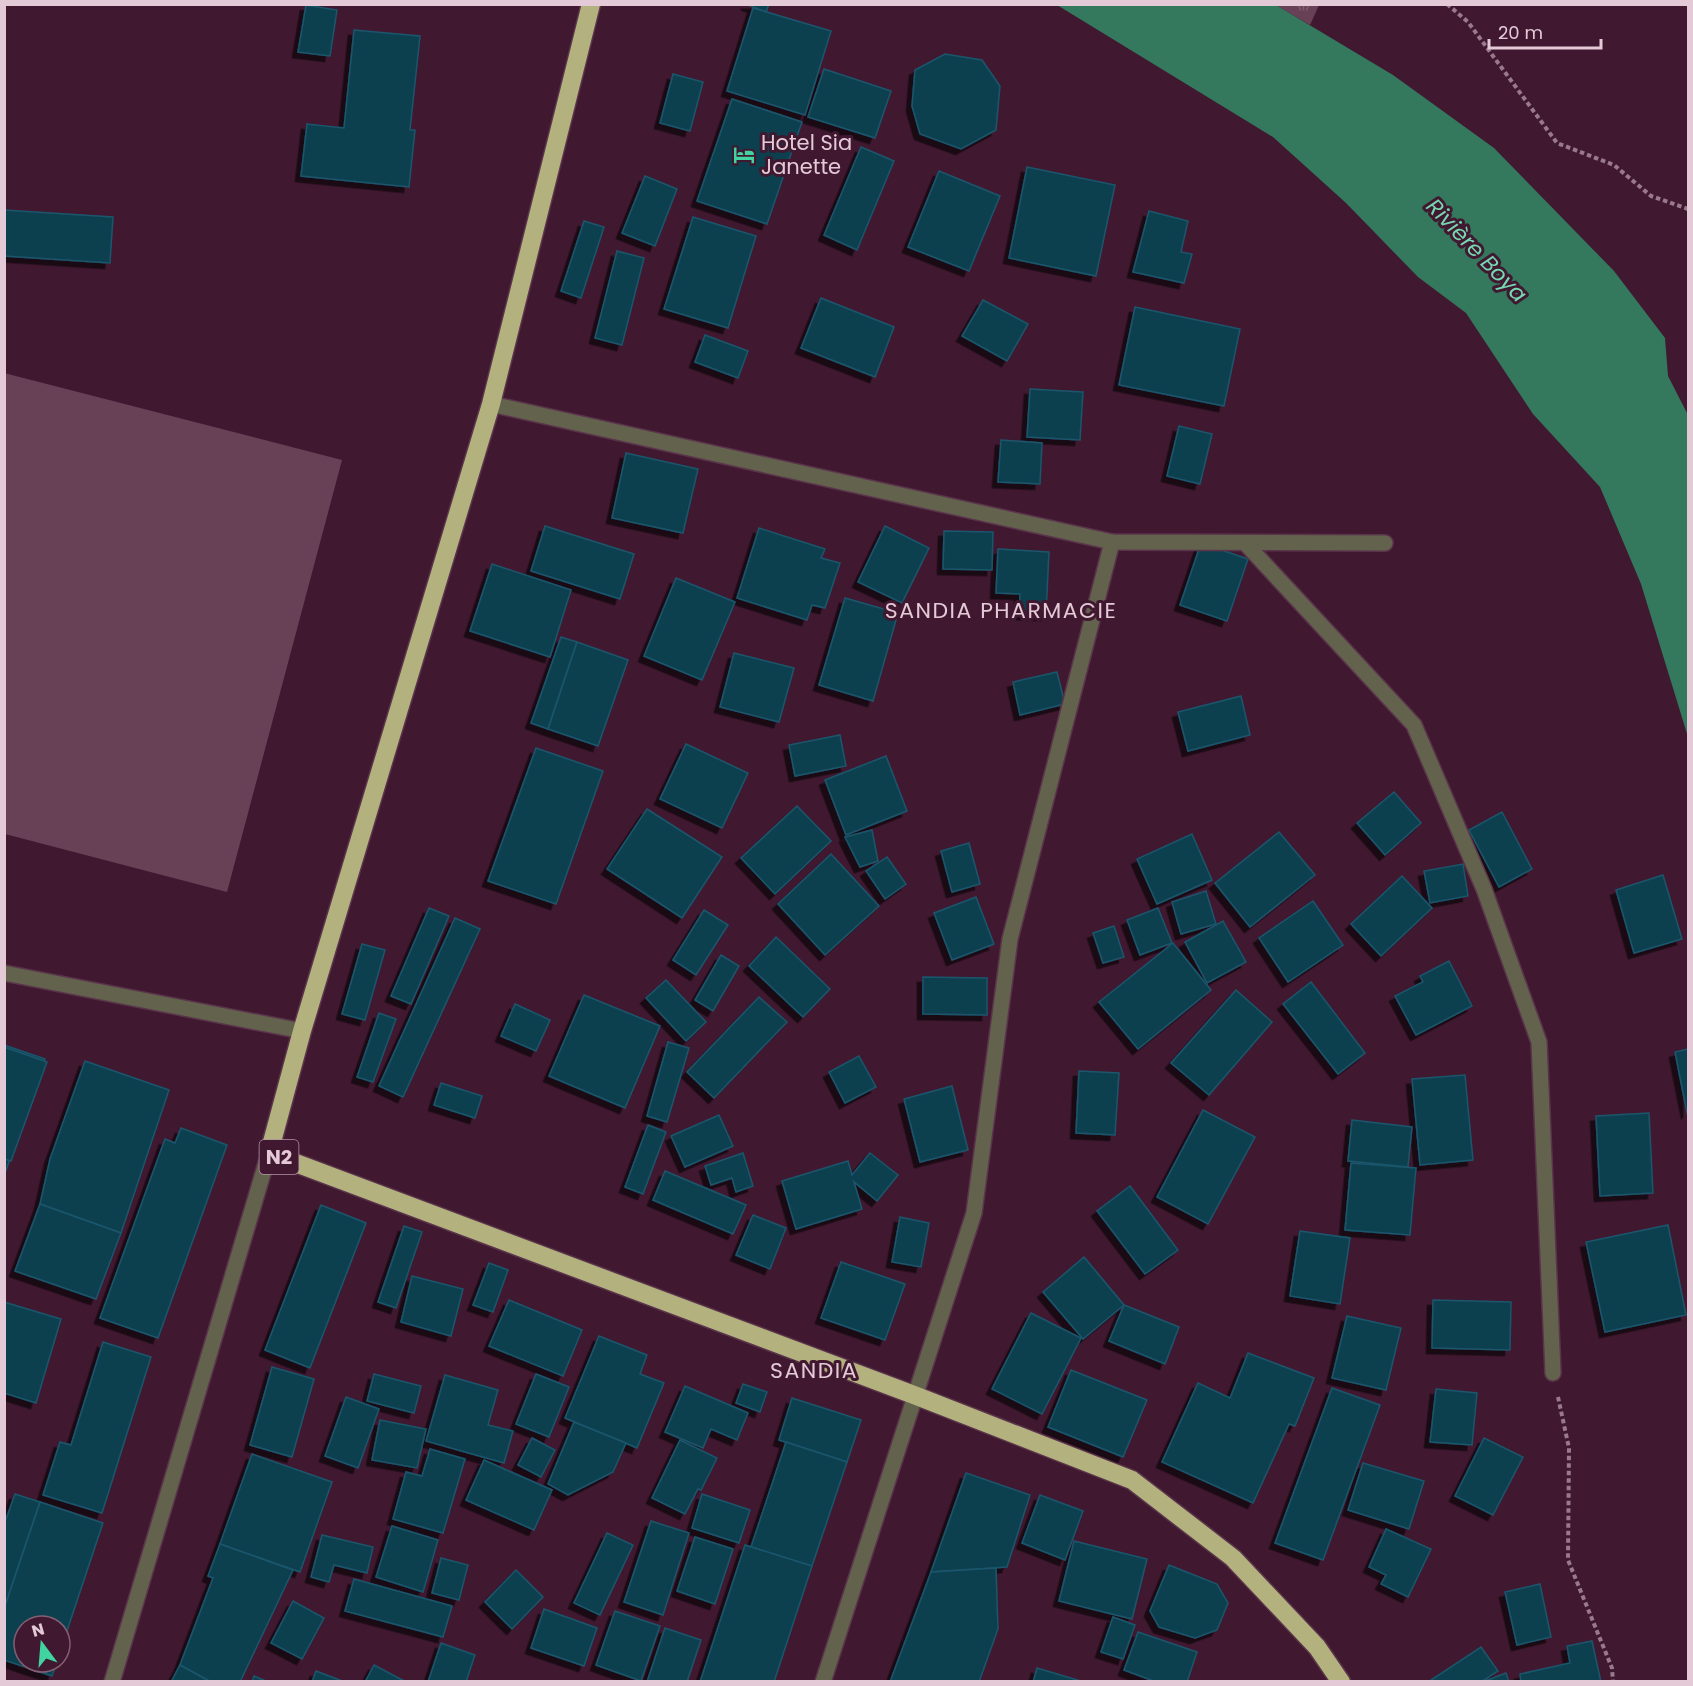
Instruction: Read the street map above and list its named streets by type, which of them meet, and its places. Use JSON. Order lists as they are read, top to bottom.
{
  "streets": {
    "highway": ["N2"]
  },
  "districts": ["SANDIA PHARMACIE", "SANDIA"],
  "water": ["Rivière Boya"],
  "places": {
    "hotel": ["Hotel Sia Janette"]
  },
  "scale_bar": "20 m",
  "north": "top"
}
